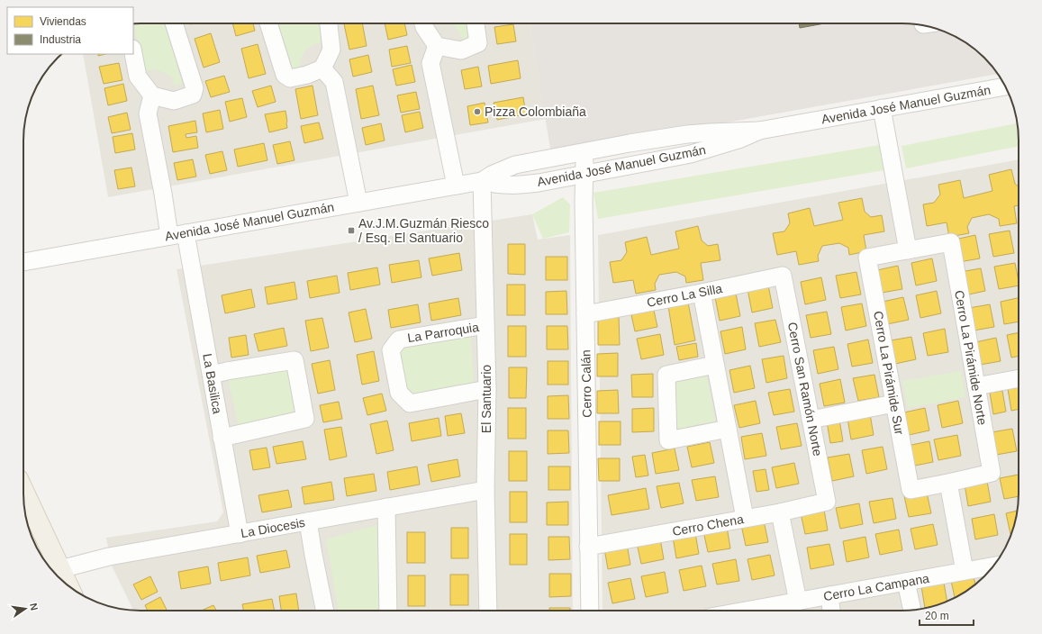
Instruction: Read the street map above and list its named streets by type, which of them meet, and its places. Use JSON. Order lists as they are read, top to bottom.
{
  "streets": {
    "street": [
      "Avenida José Manuel Guzmán",
      "Cerro La Silla",
      "La Parroquia",
      "Cerro La Pirámide Norte",
      "Cerro La Pirámide Sur",
      "La Basilica",
      "Cerro Calán",
      "Cerro San Ramón Norte",
      "El Santuario",
      "Cerro Chena",
      "La Diocesis",
      "Cerro La Campana"
    ]
  },
  "crossings": [
    ["Avenida José Manuel Guzmán", "La Basilica"],
    ["Avenida José Manuel Guzmán", "Cerro Calán"],
    ["Avenida José Manuel Guzmán", "El Santuario"],
    ["Cerro La Silla", "Cerro Calán"],
    ["Cerro La Silla", "Cerro San Ramón Norte"],
    ["La Parroquia", "El Santuario"],
    ["Cerro La Pirámide Norte", "Cerro La Pirámide Sur"],
    ["La Basilica", "La Diocesis"],
    ["Cerro Calán", "Cerro Chena"],
    ["Cerro San Ramón Norte", "Cerro Chena"],
    ["El Santuario", "La Diocesis"]
  ],
  "places": {
    "other": ["Pizza Colombiaña"],
    "transit": ["Av.J.M.Guzmán Riesco / Esq. El Santuario"]
  },
  "legend": ["Viviendas", "Industria"],
  "scale_bar": "20 m",
  "north": "right"
}
